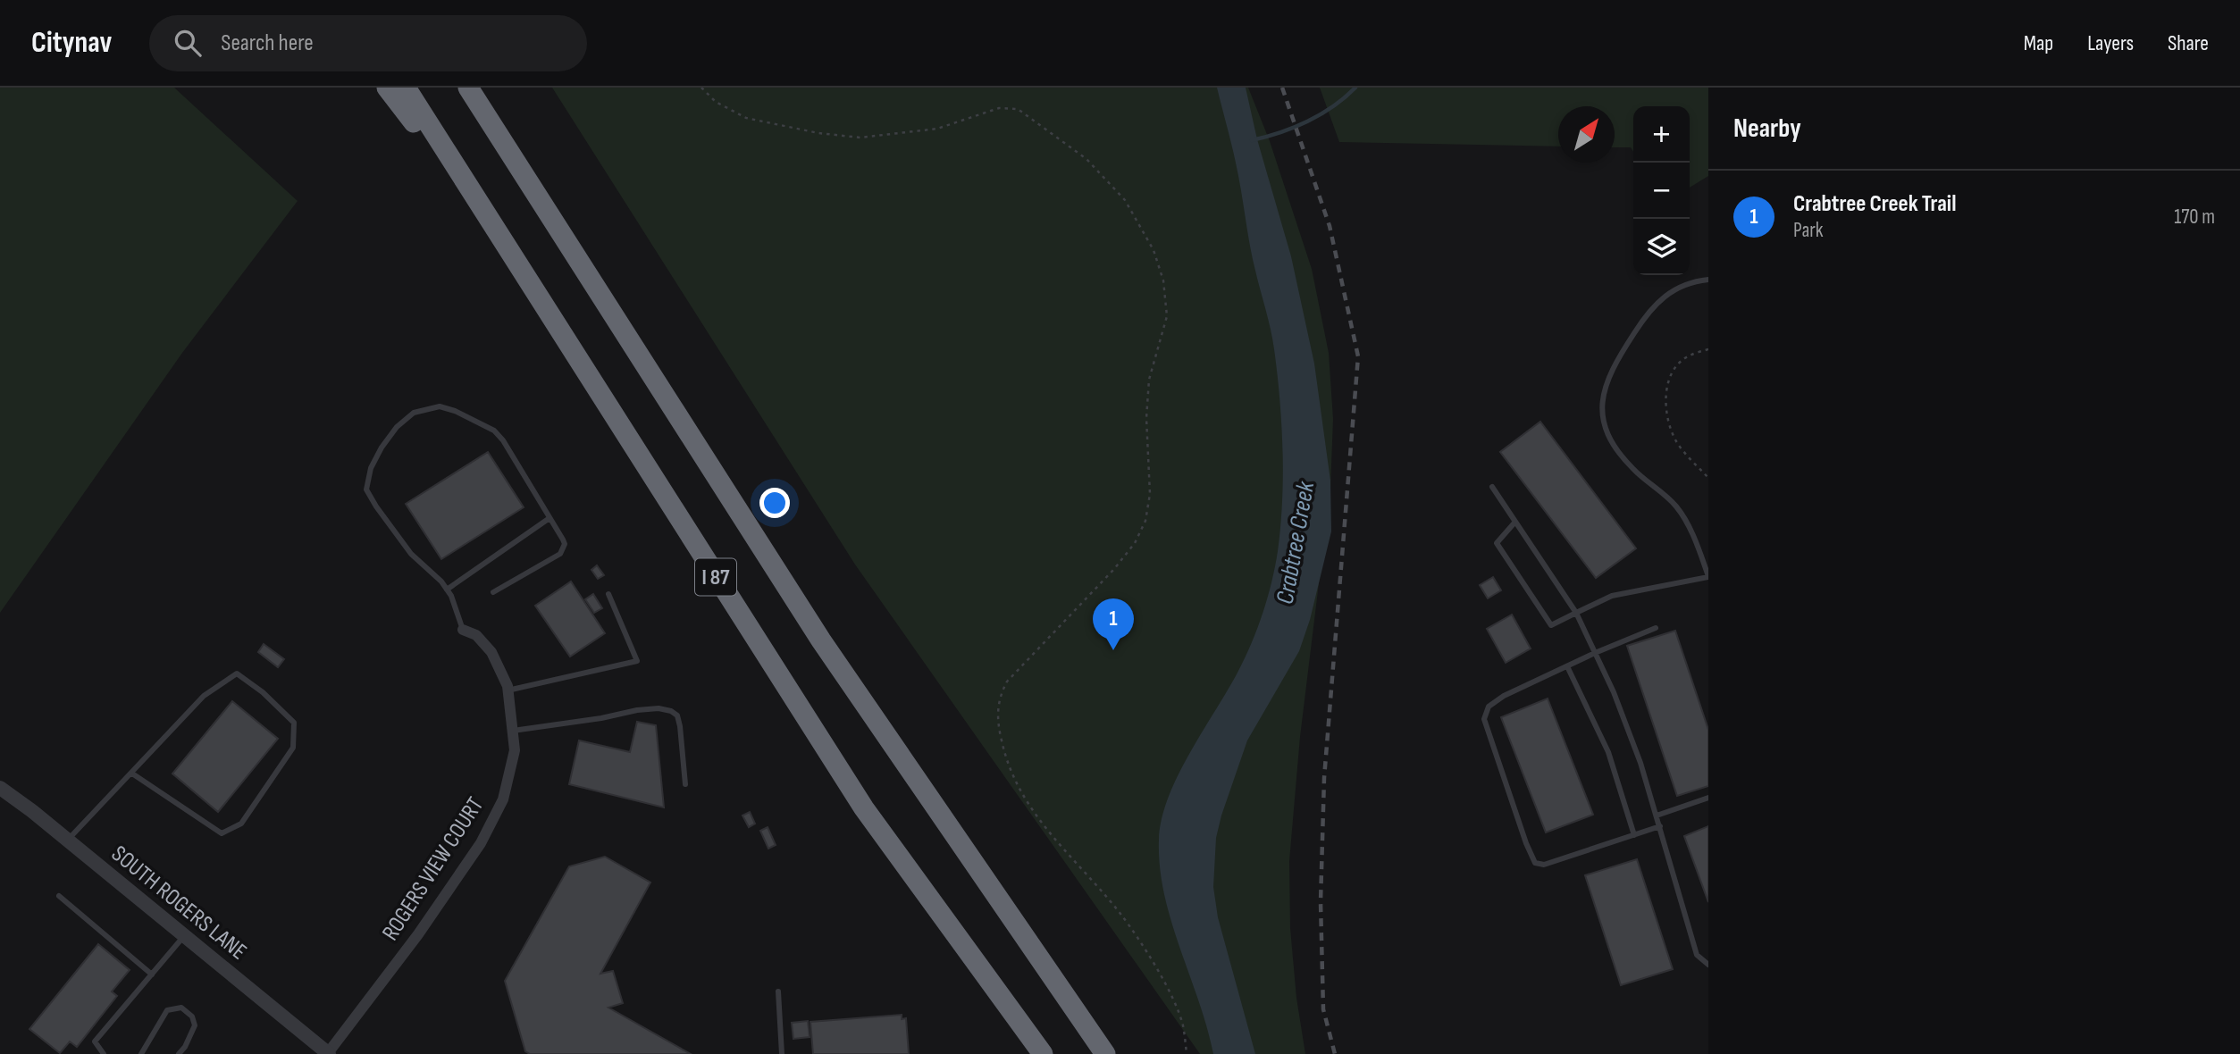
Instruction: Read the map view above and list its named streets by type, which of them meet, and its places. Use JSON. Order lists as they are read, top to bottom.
{
  "streets": {
    "highway": ["I 87"],
    "street": ["ROGERS VIEW COURT", "SOUTH ROGERS LANE"]
  },
  "crossings": [
    ["ROGERS VIEW COURT", "SOUTH ROGERS LANE"]
  ],
  "water": ["Crabtree Creek"],
  "north": "top right",
  "page": {
    "header": "Citynav",
    "search": "Search here",
    "nav": ["Map", "Layers", "Share"],
    "heading": "Nearby",
    "map_buttons": ["+", "−"],
    "list": [
      {
        "mark": "1",
        "name": "Crabtree Creek Trail",
        "note": "Park",
        "value": "170 m"
      }
    ],
    "pins": "1"
  }
}
